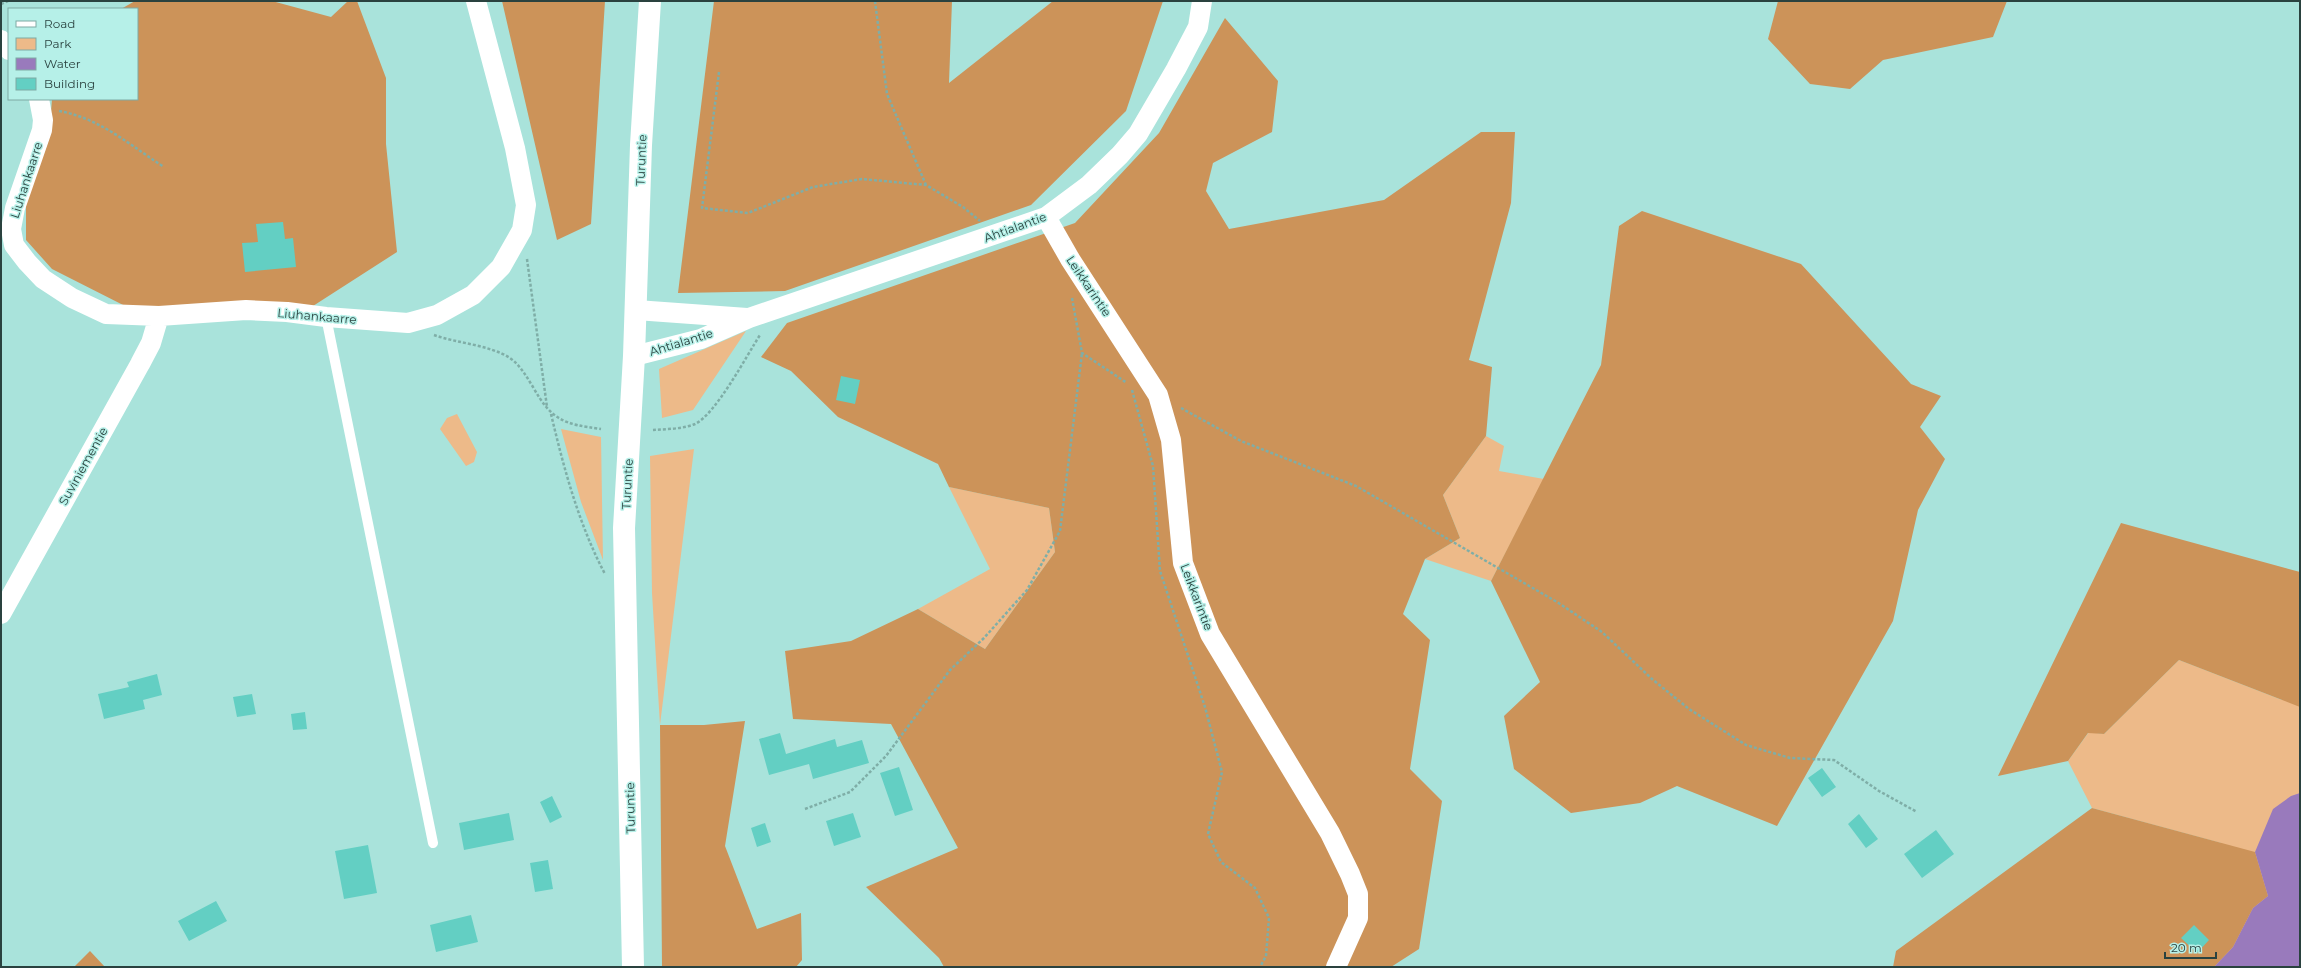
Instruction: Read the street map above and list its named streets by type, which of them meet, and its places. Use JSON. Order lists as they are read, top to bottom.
{
  "streets": {
    "main road": ["Turuntie"],
    "street": [
      "Liuhankaarre",
      "Ahtialantie",
      "Leikkarintie",
      "Suviniementie"
    ]
  },
  "crossings": [
    ["Turuntie", "Ahtialantie"],
    ["Liuhankaarre", "Suviniementie"],
    ["Ahtialantie", "Leikkarintie"]
  ],
  "legend": [
    "Road",
    "Park",
    "Water",
    "Building"
  ],
  "scale_bar": "20 m"
}
